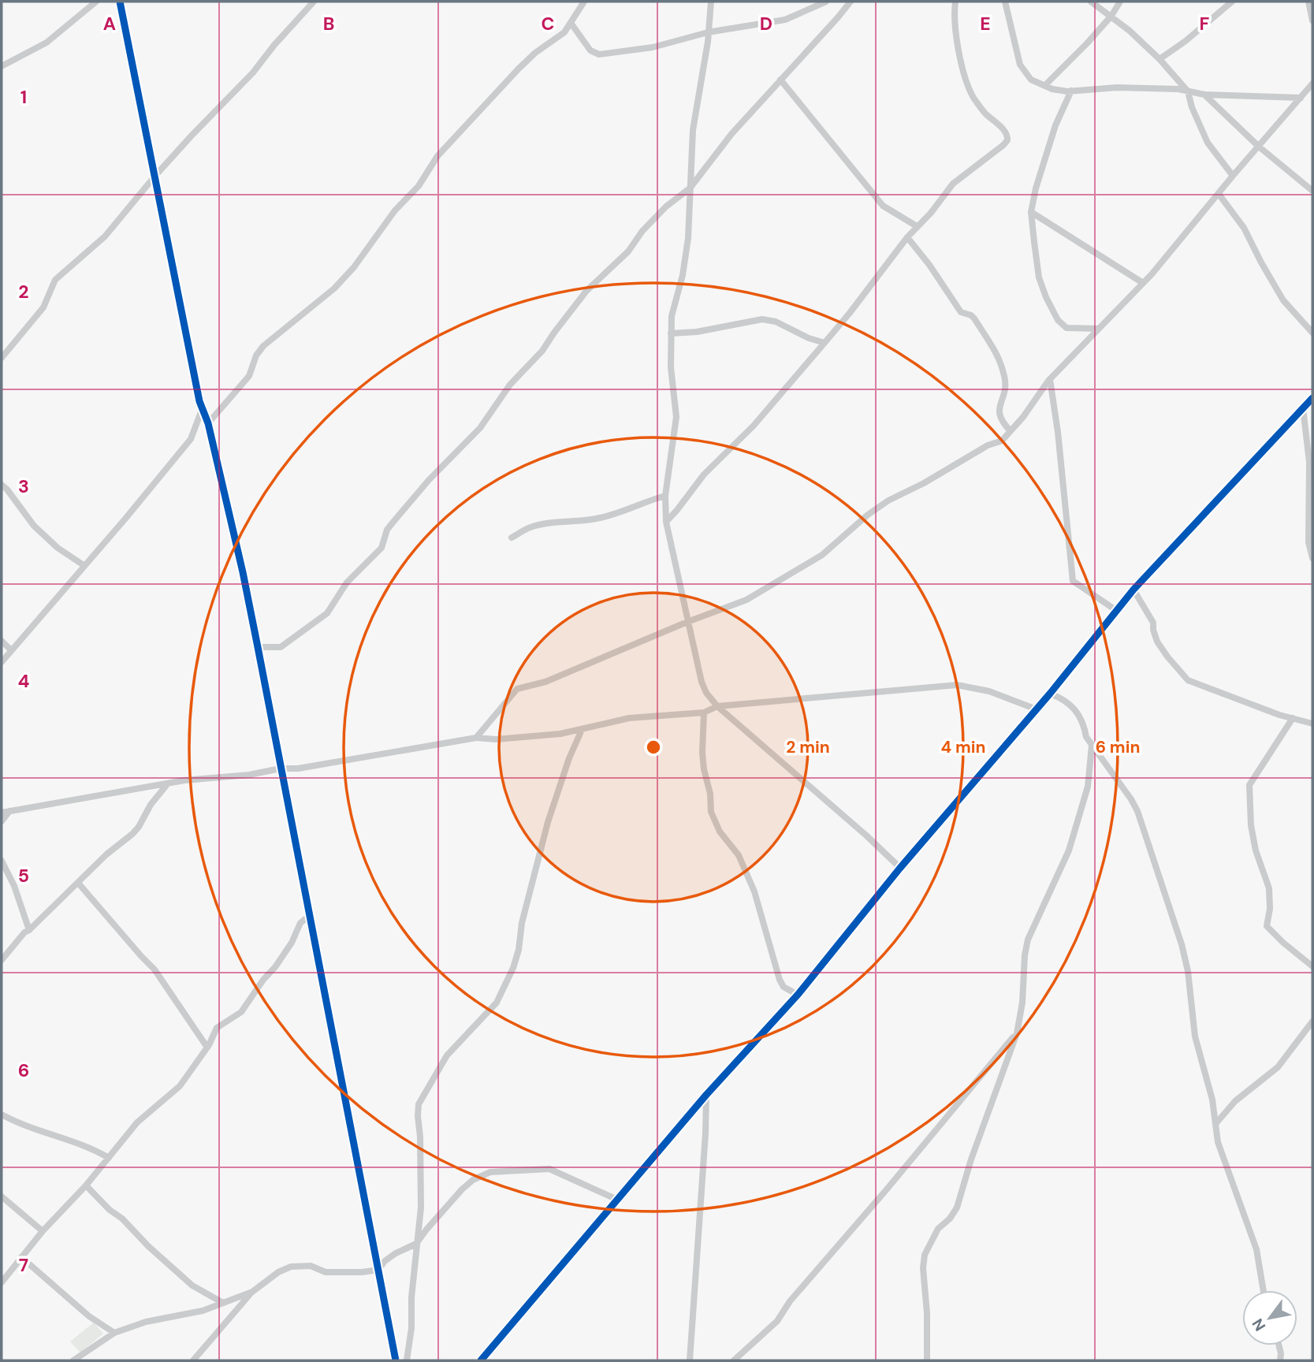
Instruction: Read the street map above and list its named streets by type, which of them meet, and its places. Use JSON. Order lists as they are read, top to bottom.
{
  "north": "bottom left",
  "grid": {
    "columns": [
      "A",
      "B",
      "C",
      "D",
      "E",
      "F"
    ],
    "rows": [
      "1",
      "2",
      "3",
      "4",
      "5",
      "6",
      "7"
    ]
  },
  "rings": ["2 min", "4 min", "6 min"]
}
